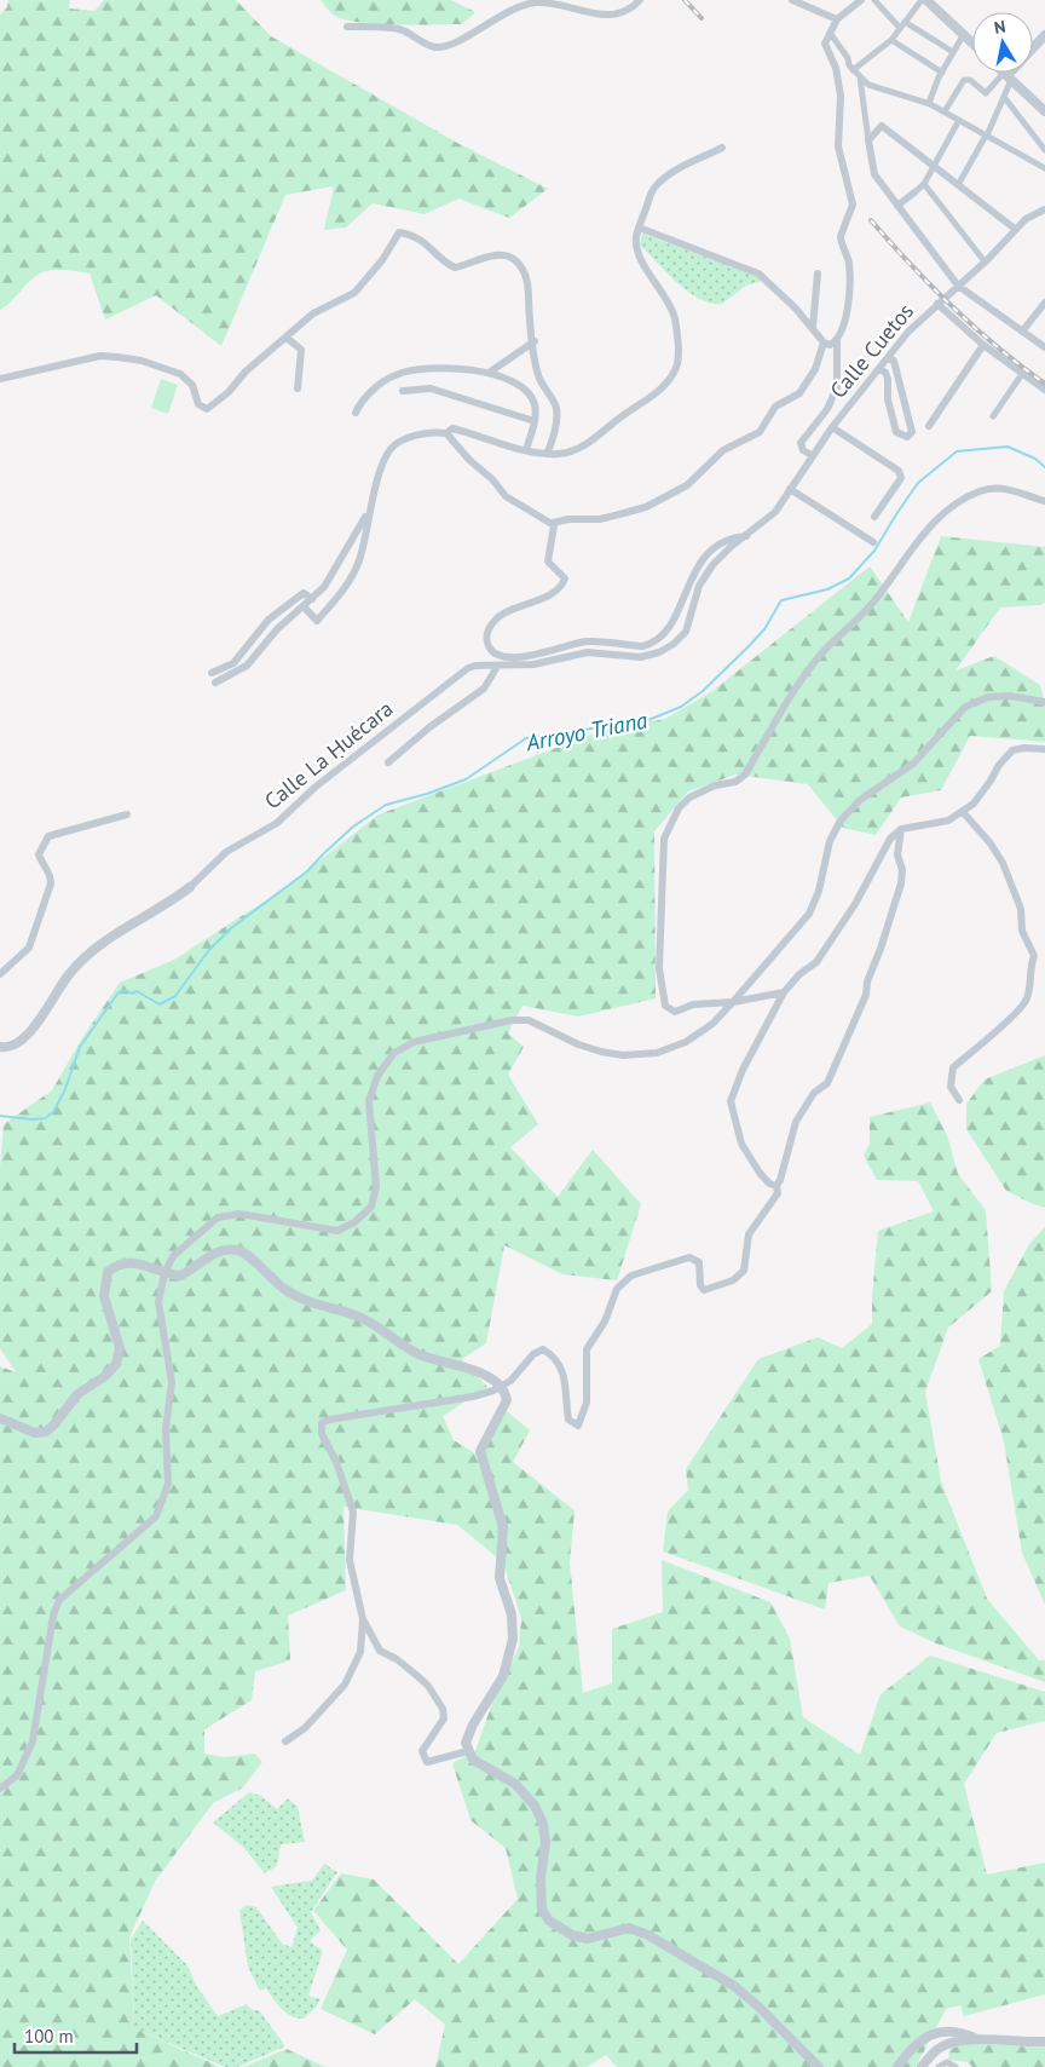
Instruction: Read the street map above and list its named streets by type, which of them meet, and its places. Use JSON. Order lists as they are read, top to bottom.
{
  "streets": {
    "street": ["Calle Cuetos", "Calle La Ḥuécara"]
  },
  "crossings": [
    ["Calle Cuetos", "Calle La Ḥuécara"]
  ],
  "water": ["Arroyo Triana"],
  "scale_bar": "100 m",
  "north": "top"
}
